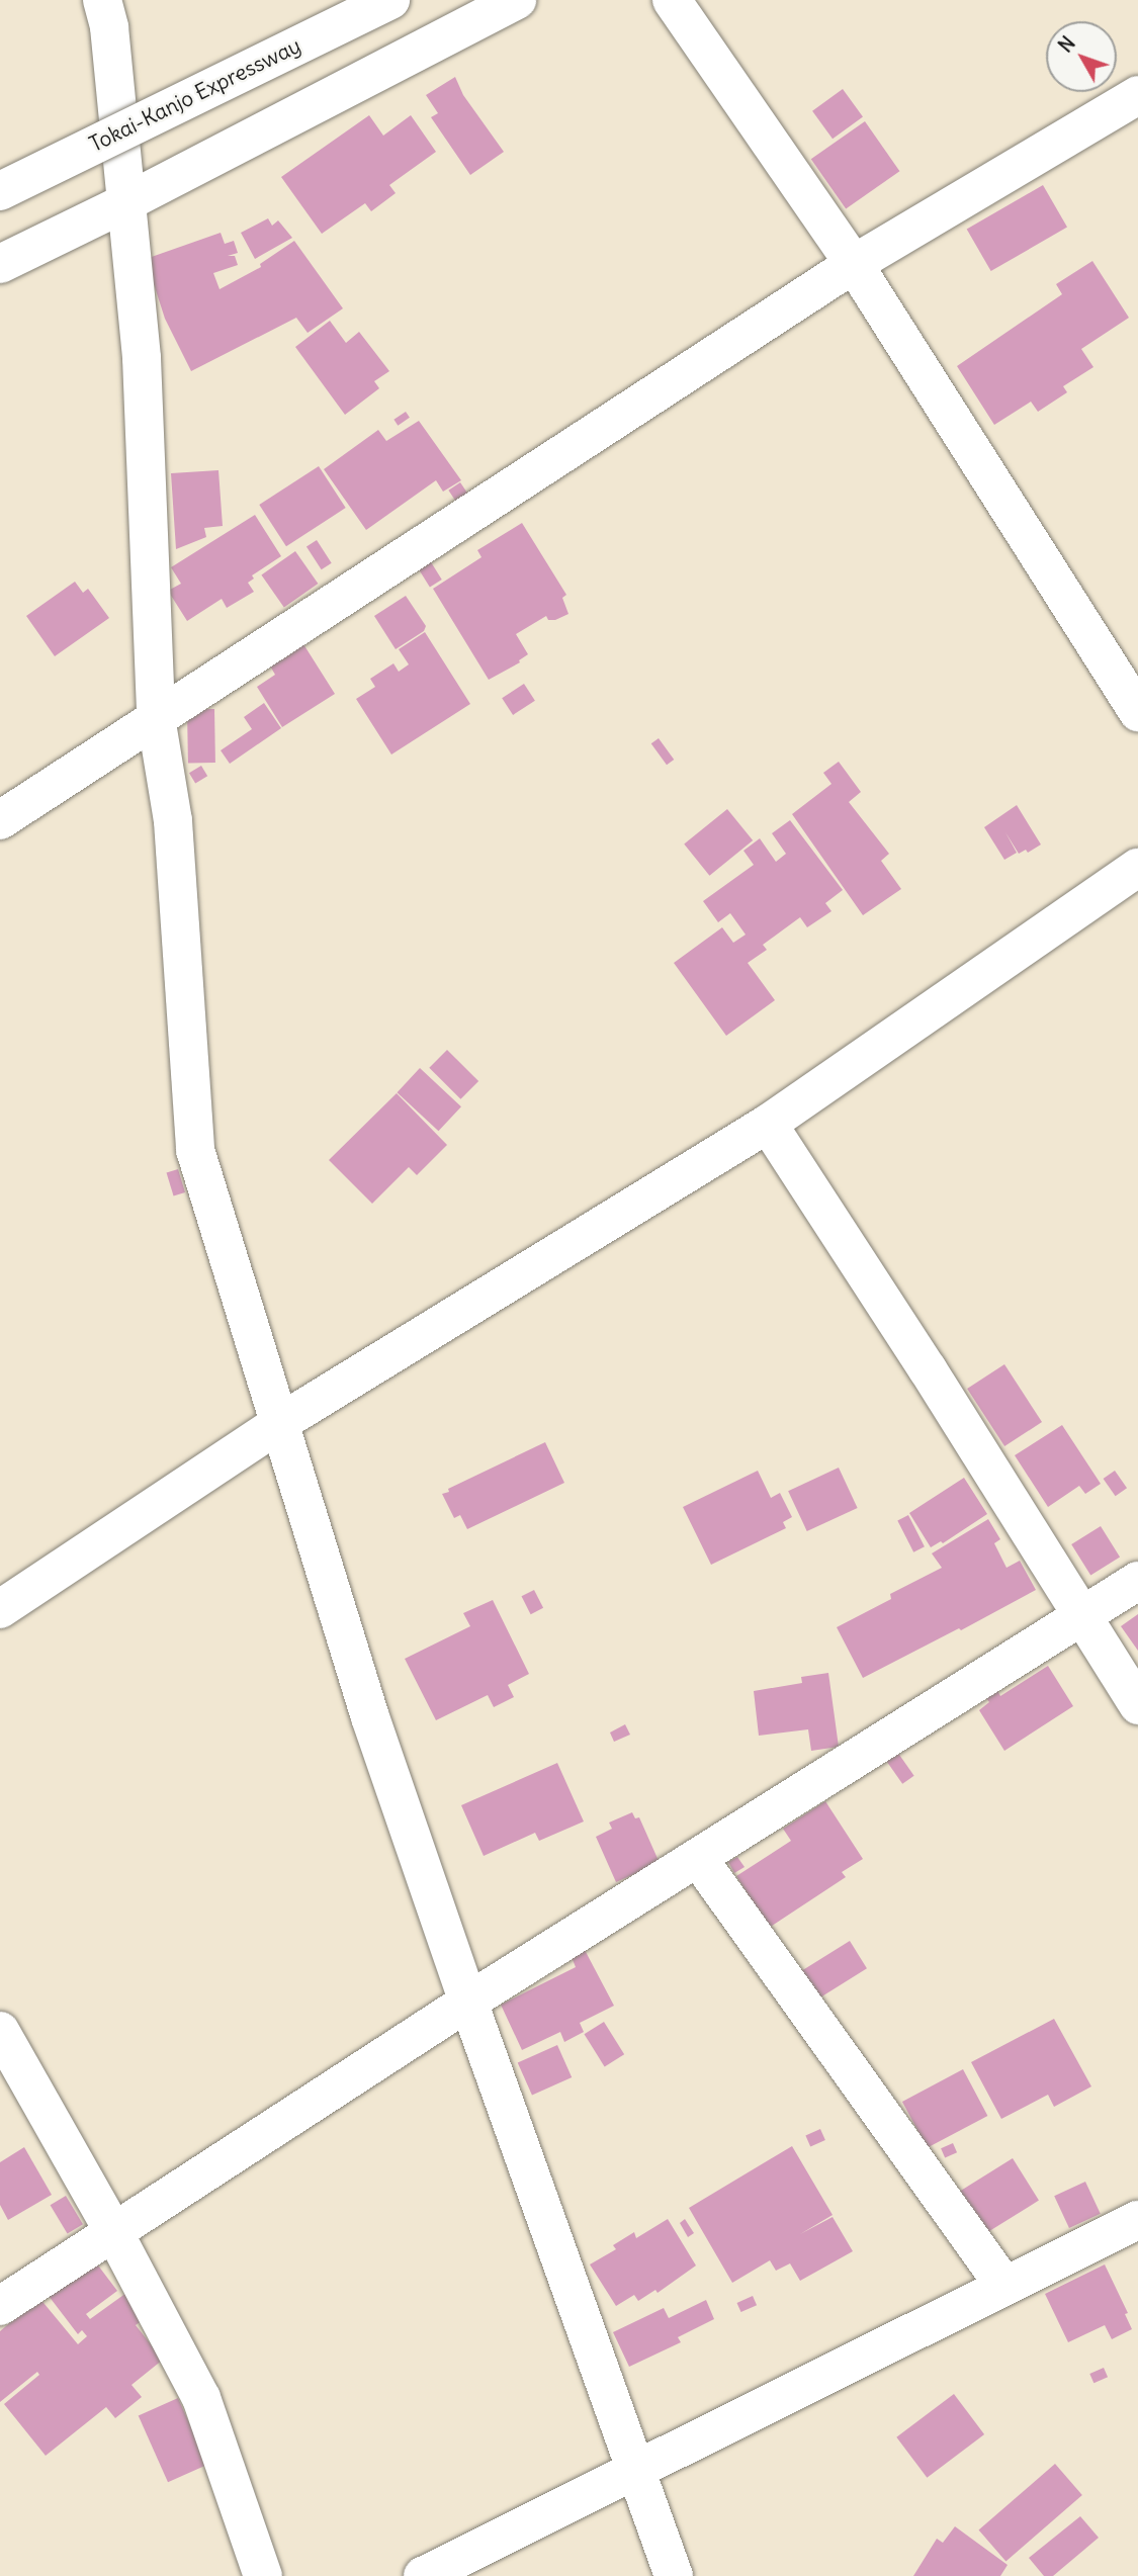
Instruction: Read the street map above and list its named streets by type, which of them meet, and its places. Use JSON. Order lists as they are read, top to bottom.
{
  "streets": {
    "main road": ["Tokai-Kanjo Expressway"]
  },
  "north": "top left"
}
